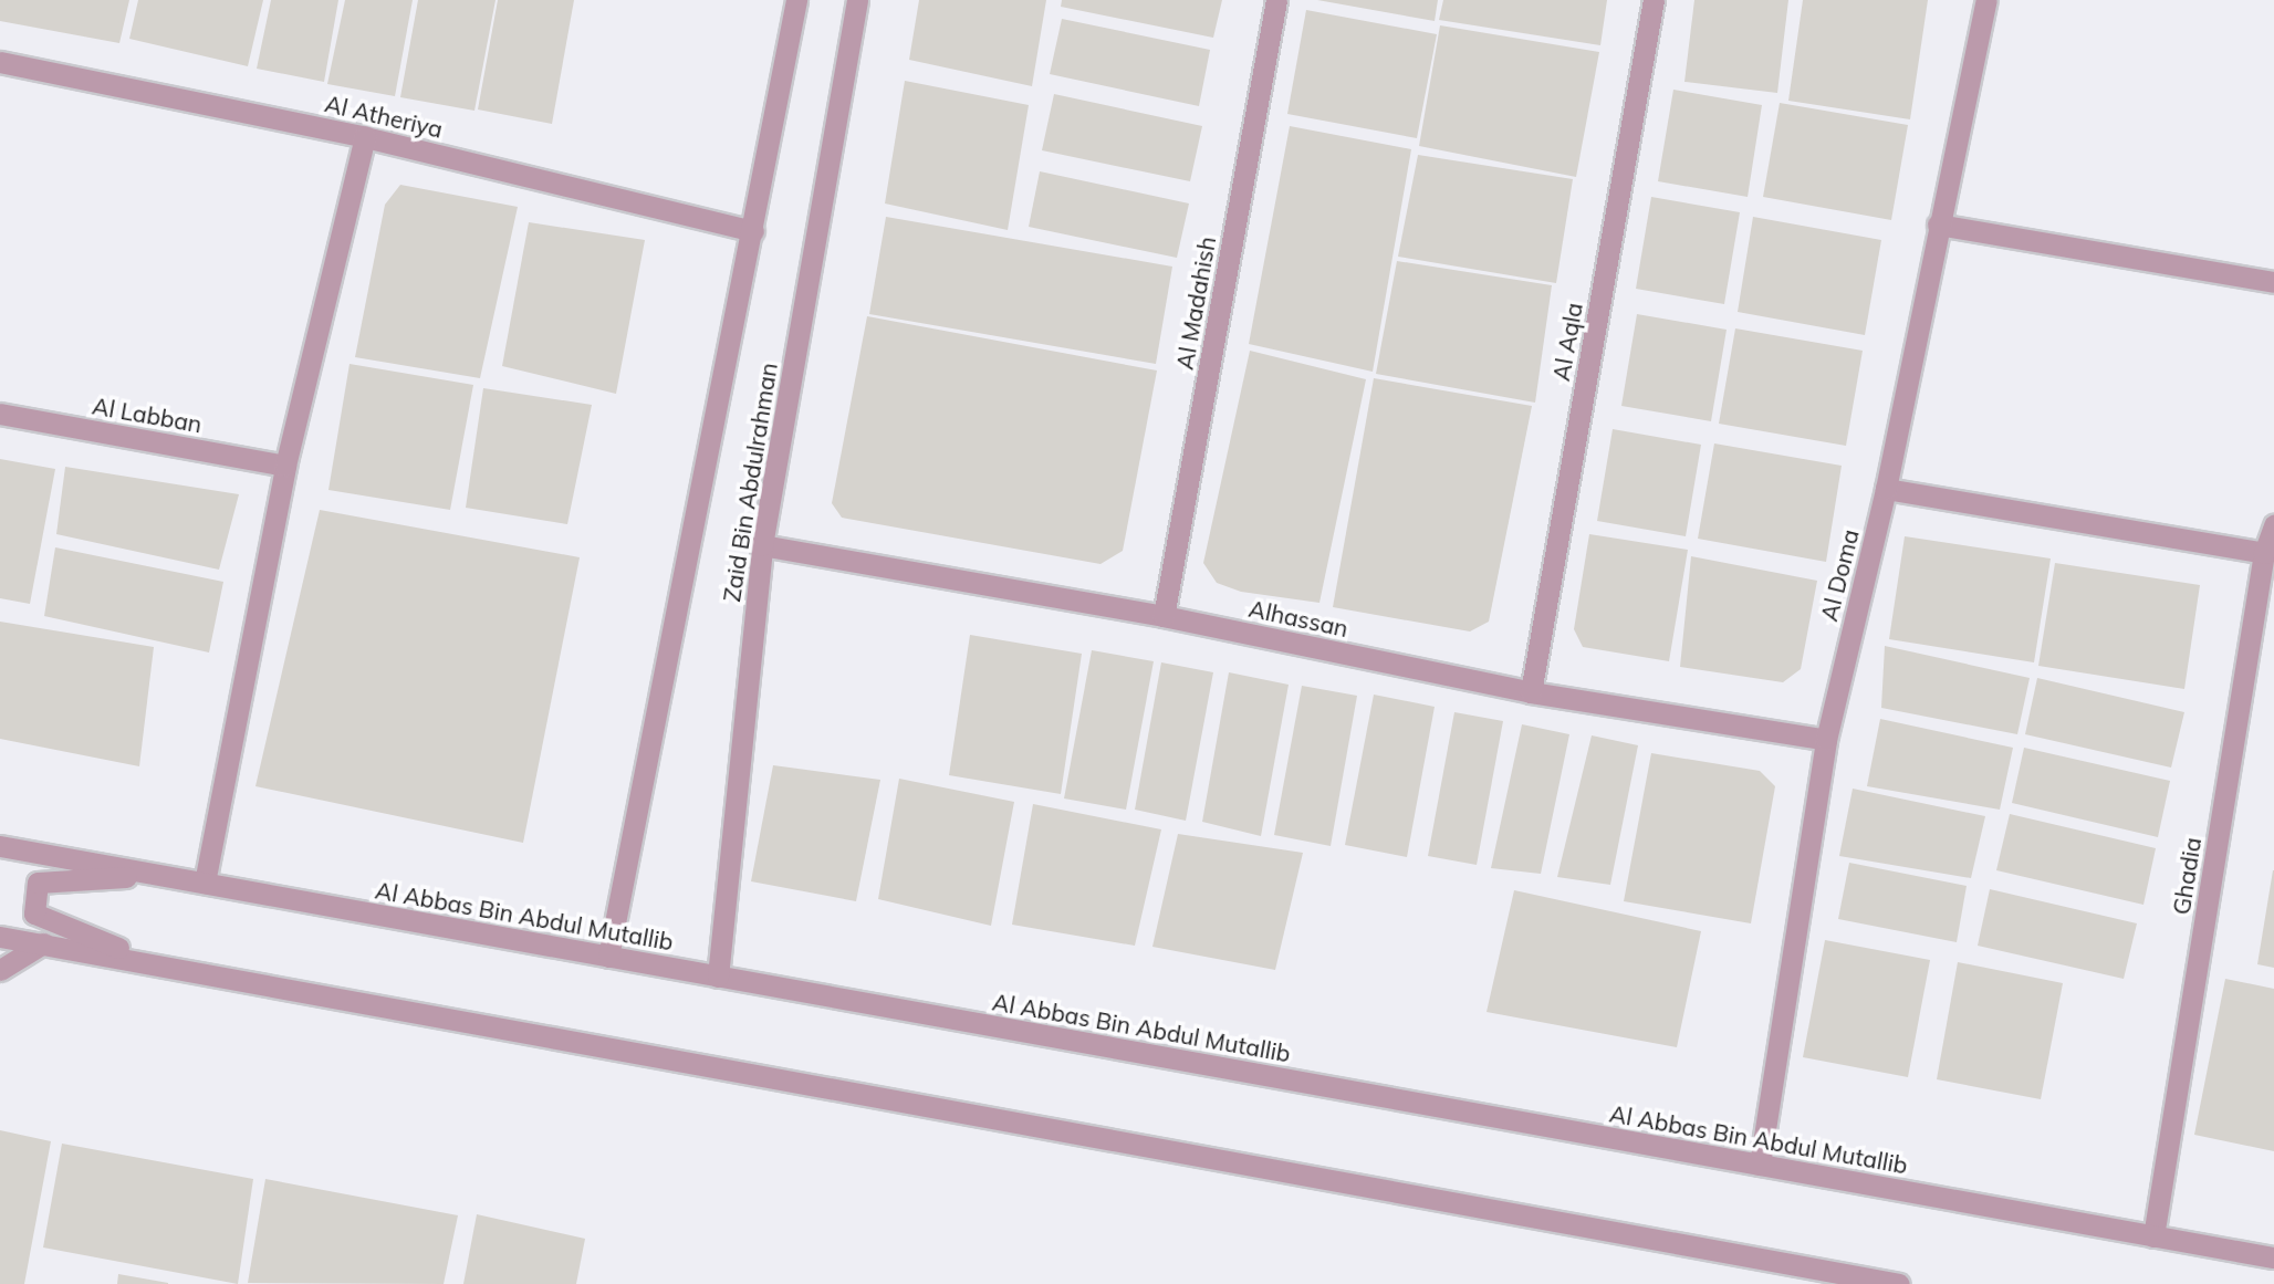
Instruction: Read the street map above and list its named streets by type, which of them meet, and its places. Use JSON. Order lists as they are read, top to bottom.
{
  "streets": {
    "street": [
      "Al Atheriya",
      "Al Madahish",
      "Al Aqla",
      "Al Labban",
      "Zaid Bin Abdulrahman",
      "Al Doma",
      "Alhassan",
      "Ghadia",
      "Al Abbas Bin Abdul Mutallib"
    ]
  },
  "crossings": [
    ["Al Atheriya", "Zaid Bin Abdulrahman"],
    ["Al Madahish", "Alhassan"],
    ["Al Aqla", "Alhassan"],
    ["Zaid Bin Abdulrahman", "Alhassan"],
    ["Zaid Bin Abdulrahman", "Al Abbas Bin Abdul Mutallib"],
    ["Al Doma", "Alhassan"],
    ["Al Doma", "Al Abbas Bin Abdul Mutallib"],
    ["Ghadia", "Al Abbas Bin Abdul Mutallib"]
  ]
}
